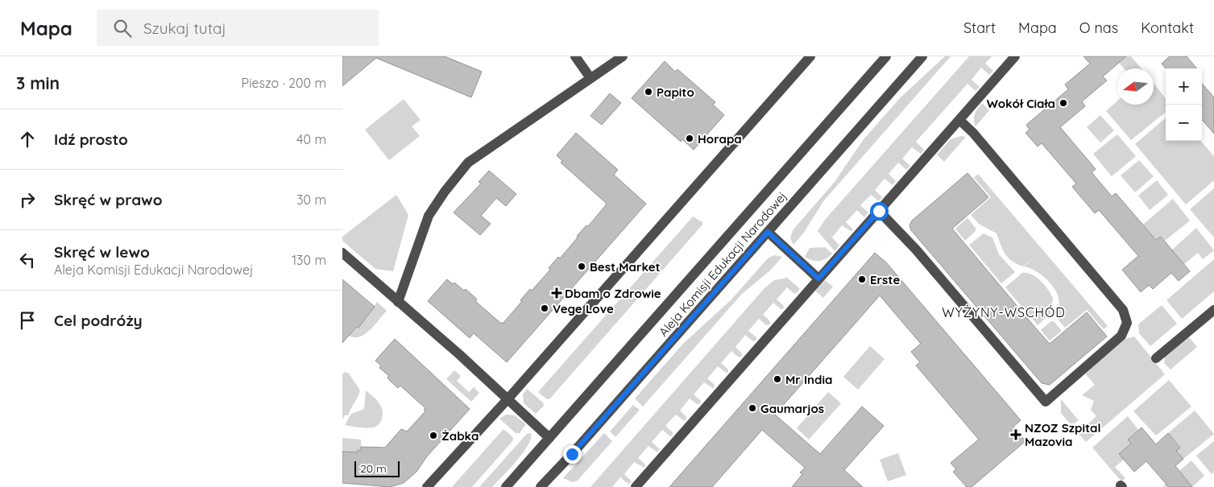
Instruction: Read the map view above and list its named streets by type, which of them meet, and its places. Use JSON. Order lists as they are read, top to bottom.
{
  "streets": {
    "street": ["Aleja Komisji Edukacji Narodowej"]
  },
  "districts": ["WYŻYNY-WSCHÓD"],
  "places": {
    "other": [
      "Papito",
      "Wokół Ciała",
      "Horapa",
      "Best Market",
      "Erste",
      "Vege Love",
      "Mr India",
      "Gaumarjos",
      "Żabka"
    ],
    "health": ["Dbam o Zdrowie", "NZOZ Szpital Mazovia"]
  },
  "scale_bar": "20 m",
  "north": "left",
  "page": {
    "header": "Mapa",
    "search": "Szukaj tutaj",
    "nav": [
      "Start",
      "Mapa",
      "O nas",
      "Kontakt"
    ],
    "heading": ["3 min", "Pieszo · 200 m"],
    "map_buttons": ["+", "−"],
    "list": [
      ["Idź prosto", "40 m"],
      ["Skręć w prawo", "30 m"],
      ["Skręć w lewo", "Aleja Komisji Edukacji Narodowej", "130 m"],
      "Cel podróży"
    ],
    "scale": "20 m"
  }
}
